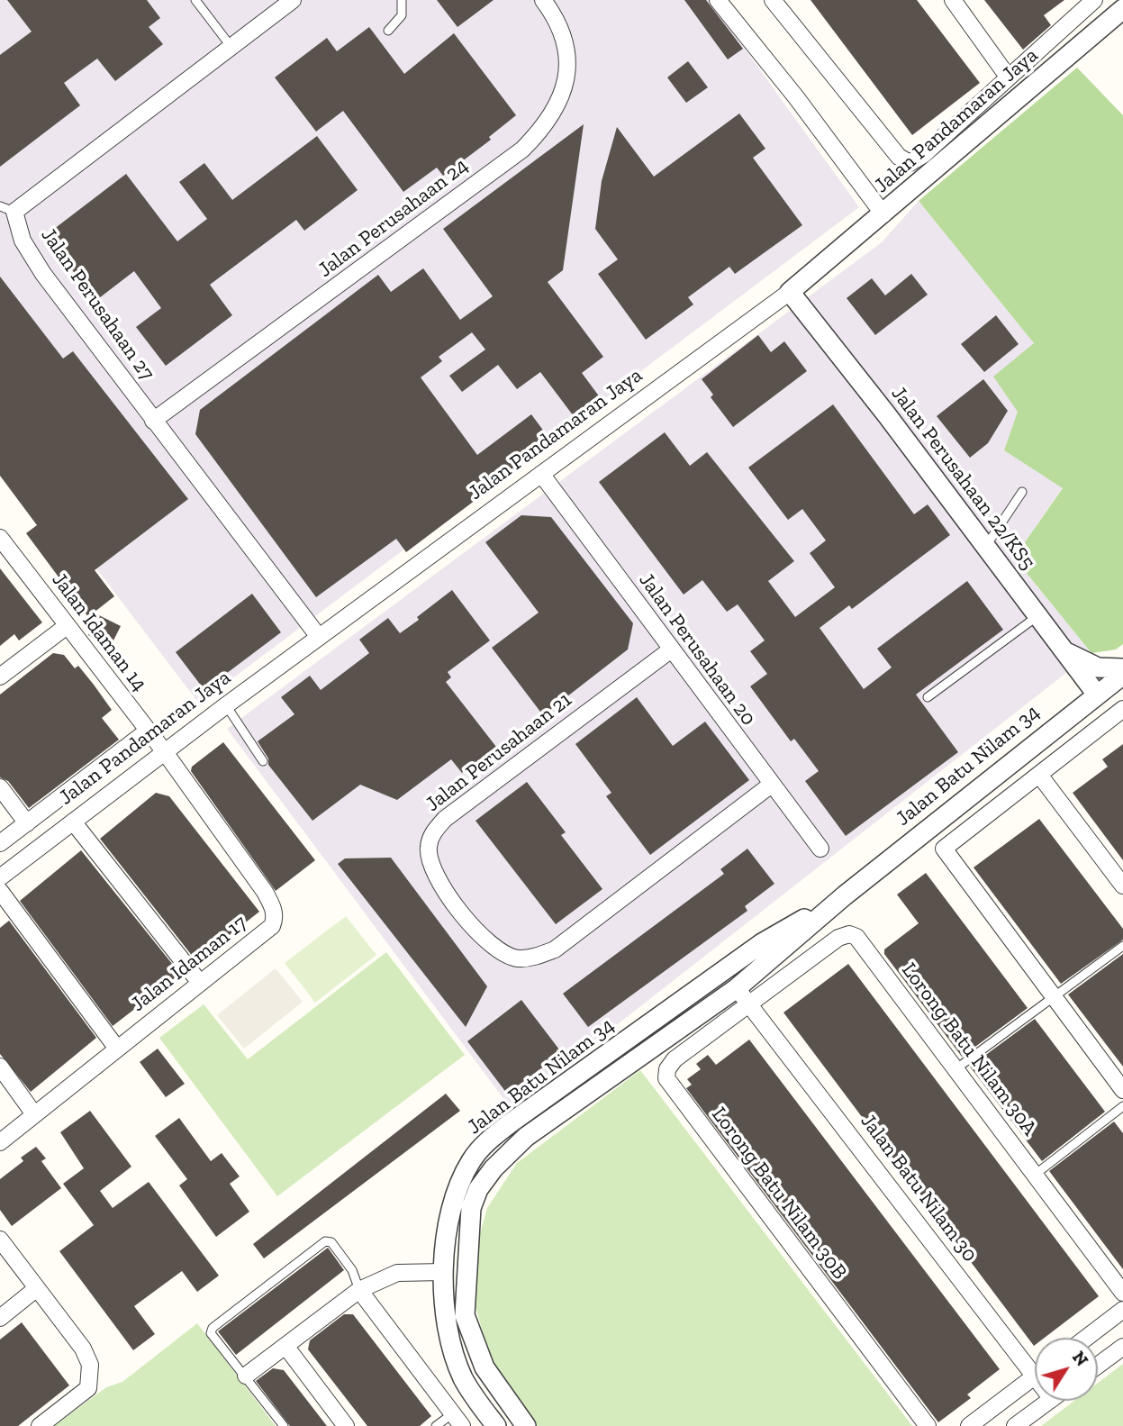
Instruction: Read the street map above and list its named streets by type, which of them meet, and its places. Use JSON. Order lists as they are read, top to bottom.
{
  "streets": {
    "street": [
      "Jalan Pandamaran Jaya",
      "Jalan Perusahaan 24",
      "Jalan Perusahaan 27",
      "Jalan Perusahaan 22/KS5",
      "Jalan Idaman 14",
      "Jalan Perusahaan 20",
      "Jalan Perusahaan 21",
      "Jalan Batu Nilam 34",
      "Jalan Idaman 17",
      "Lorong Batu Nilam 30A",
      "Jalan Batu Nilam 30",
      "Lorong Batu Nilam 30B"
    ]
  },
  "crossings": [
    ["Jalan Pandamaran Jaya", "Jalan Perusahaan 27"],
    ["Jalan Pandamaran Jaya", "Jalan Perusahaan 22/KS5"],
    ["Jalan Pandamaran Jaya", "Jalan Idaman 14"],
    ["Jalan Pandamaran Jaya", "Jalan Perusahaan 20"],
    ["Jalan Pandamaran Jaya", "Jalan Idaman 17"],
    ["Jalan Perusahaan 24", "Jalan Perusahaan 27"],
    ["Jalan Perusahaan 22/KS5", "Jalan Batu Nilam 34"],
    ["Jalan Idaman 14", "Jalan Idaman 17"],
    ["Jalan Perusahaan 20", "Jalan Perusahaan 21"],
    ["Jalan Batu Nilam 34", "Jalan Batu Nilam 30"],
    ["Lorong Batu Nilam 30A", "Jalan Batu Nilam 30"],
    ["Lorong Batu Nilam 30A", "Lorong Batu Nilam 30B"],
    ["Jalan Batu Nilam 30", "Lorong Batu Nilam 30B"]
  ],
  "north": "top right"
}
